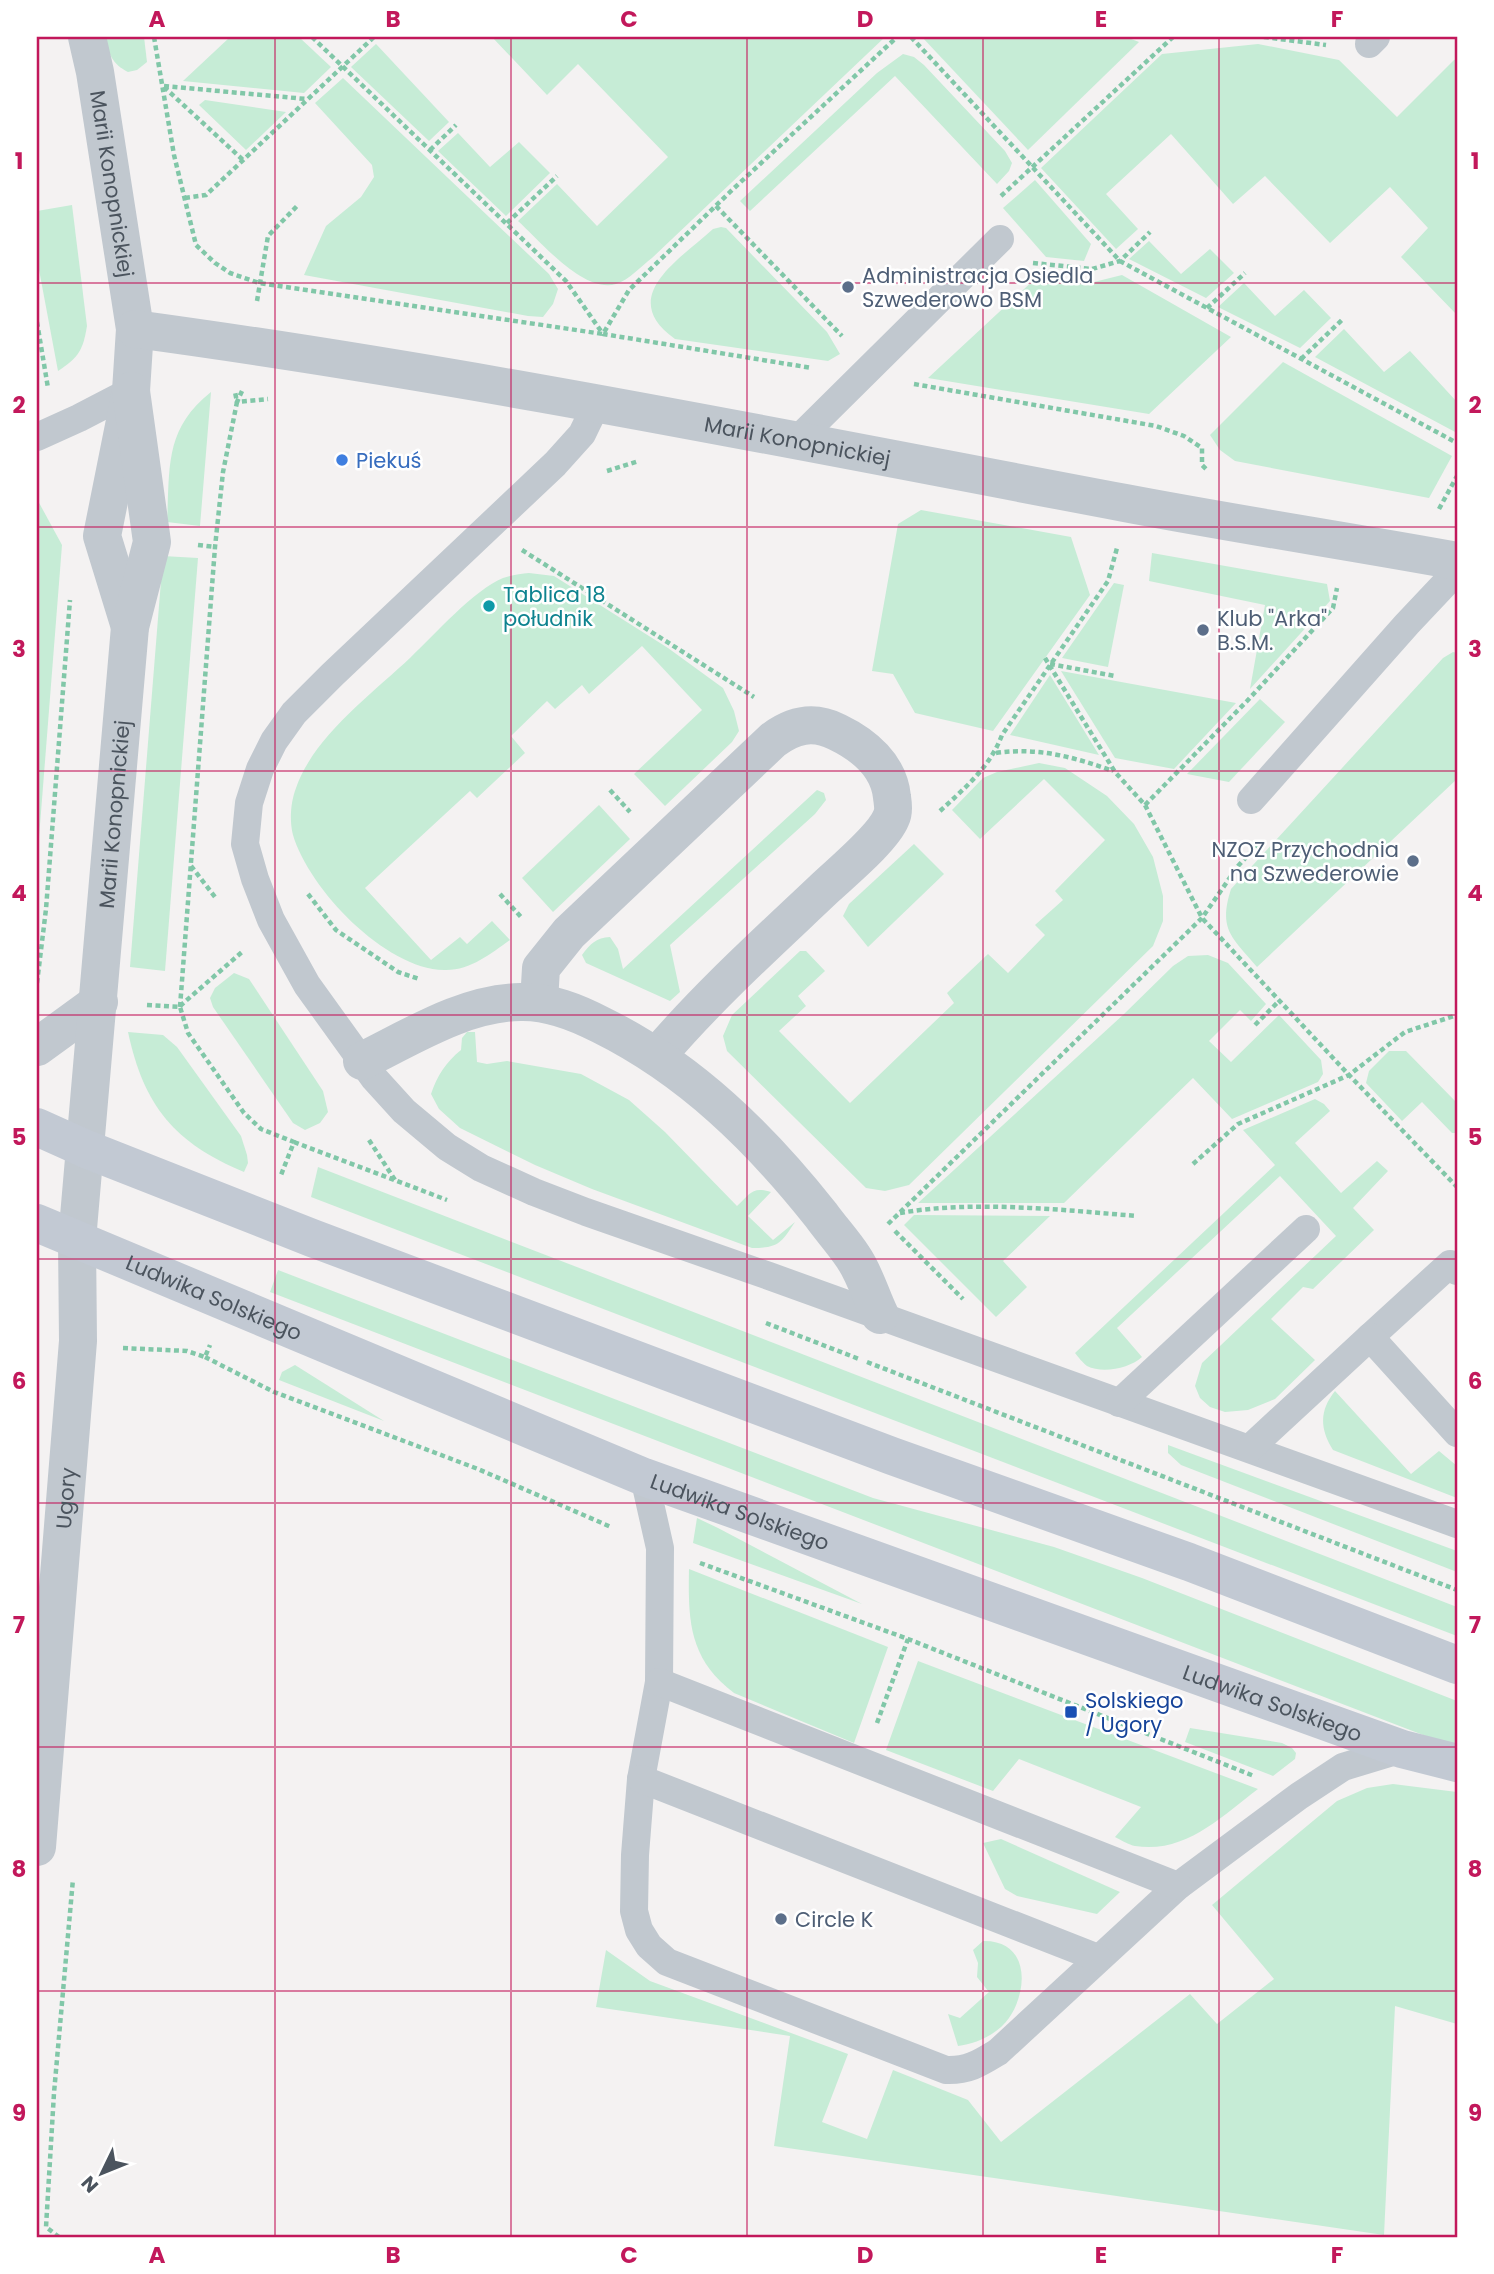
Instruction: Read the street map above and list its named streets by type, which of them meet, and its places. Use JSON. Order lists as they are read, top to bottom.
{
  "streets": {
    "street": ["Marii Konopnickiej", "Ludwika Solskiego", "Ugory"]
  },
  "crossings": [
    ["Marii Konopnickiej", "Ugory"],
    ["Ludwika Solskiego", "Ugory"]
  ],
  "places": {
    "other": [
      "Administracja Osiedla Szwederowo BSM",
      "Piekuś",
      "Tablica 18 południk",
      "Klub \"Arka\" B.S.M.",
      "NZOZ Przychodnia na Szwederowie",
      "Circle K"
    ],
    "transit": ["Solskiego / Ugory"]
  },
  "north": "bottom left",
  "grid": {
    "columns": [
      "A",
      "B",
      "C",
      "D",
      "E",
      "F"
    ],
    "rows": [
      "1",
      "2",
      "3",
      "4",
      "5",
      "6",
      "7",
      "8",
      "9"
    ]
  }
}
